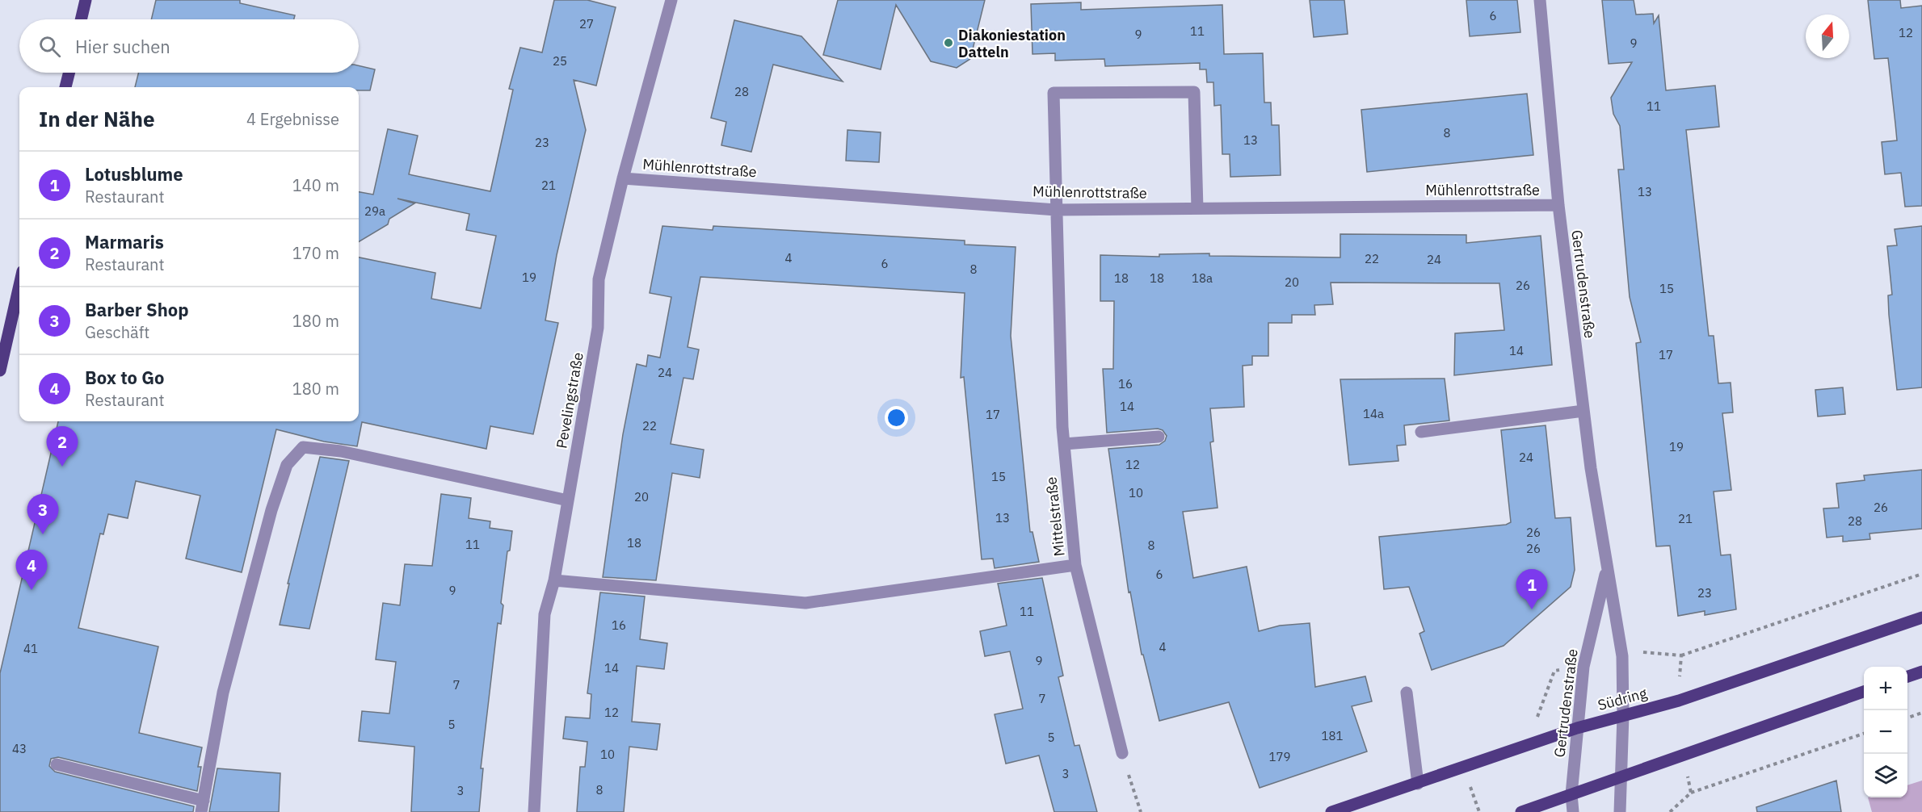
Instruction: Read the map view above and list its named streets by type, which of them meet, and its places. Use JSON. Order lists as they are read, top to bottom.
{
  "streets": {
    "main road": ["Südring"],
    "street": [
      "Mühlenrottstraße",
      "Gertrudenstraße",
      "Pevelingstraße",
      "Mittelstraße"
    ]
  },
  "crossings": [
    ["Mühlenrottstraße", "Gertrudenstraße"],
    ["Mühlenrottstraße", "Pevelingstraße"],
    ["Mühlenrottstraße", "Mittelstraße"],
    ["Gertrudenstraße", "Südring"]
  ],
  "places": ["Diakoniestation Datteln"],
  "house_numbers": [
    "6",
    "27",
    "11",
    "12",
    "9",
    "9",
    "25",
    "28",
    "11",
    "8",
    "13",
    "23",
    "21",
    "13",
    "29a",
    "4",
    "22",
    "24",
    "6",
    "8",
    "19",
    "18",
    "18",
    "18a",
    "20",
    "26",
    "15",
    "14",
    "17",
    "24",
    "16",
    "14",
    "14a",
    "17",
    "22",
    "19",
    "24",
    "12",
    "15",
    "10",
    "20",
    "26",
    "13",
    "21",
    "28",
    "26",
    "18",
    "11",
    "8",
    "26",
    "6",
    "9",
    "23",
    "11",
    "16",
    "4",
    "41",
    "9",
    "14",
    "7",
    "7",
    "12",
    "5",
    "181",
    "5",
    "43",
    "10",
    "179",
    "3",
    "8",
    "3"
  ],
  "north": "top",
  "page": {
    "search": "Hier suchen",
    "heading": ["In der Nähe", "4 Ergebnisse"],
    "list": [
      {
        "mark": "1",
        "name": "Lotusblume",
        "note": "Restaurant",
        "value": "140 m"
      },
      {
        "mark": "2",
        "name": "Marmaris",
        "note": "Restaurant",
        "value": "170 m"
      },
      {
        "mark": "3",
        "name": "Barber Shop",
        "note": "Geschäft",
        "value": "180 m"
      },
      {
        "mark": "4",
        "name": "Box to Go",
        "note": "Restaurant",
        "value": "180 m"
      }
    ],
    "pins": [
      "2",
      "3",
      "4",
      "1"
    ],
    "map_buttons": ["+", "−"]
  }
}
